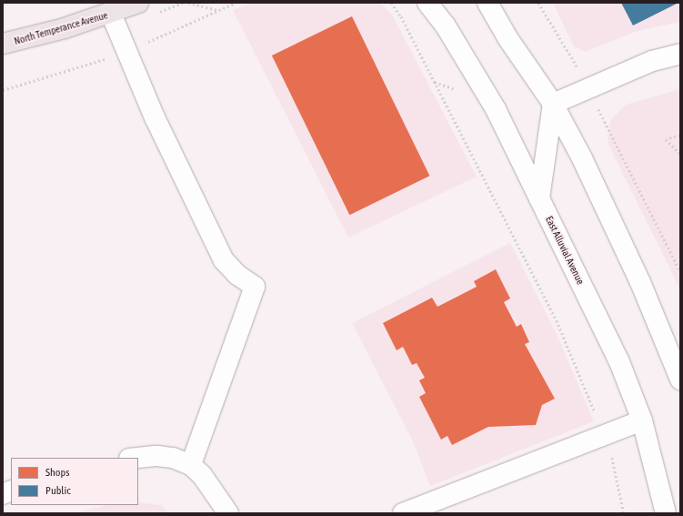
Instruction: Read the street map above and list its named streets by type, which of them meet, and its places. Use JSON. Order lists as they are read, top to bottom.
{
  "streets": {
    "main road": ["North Temperance Avenue"],
    "street": ["East Alluvial Avenue"]
  },
  "legend": ["Shops", "Public"]
}
